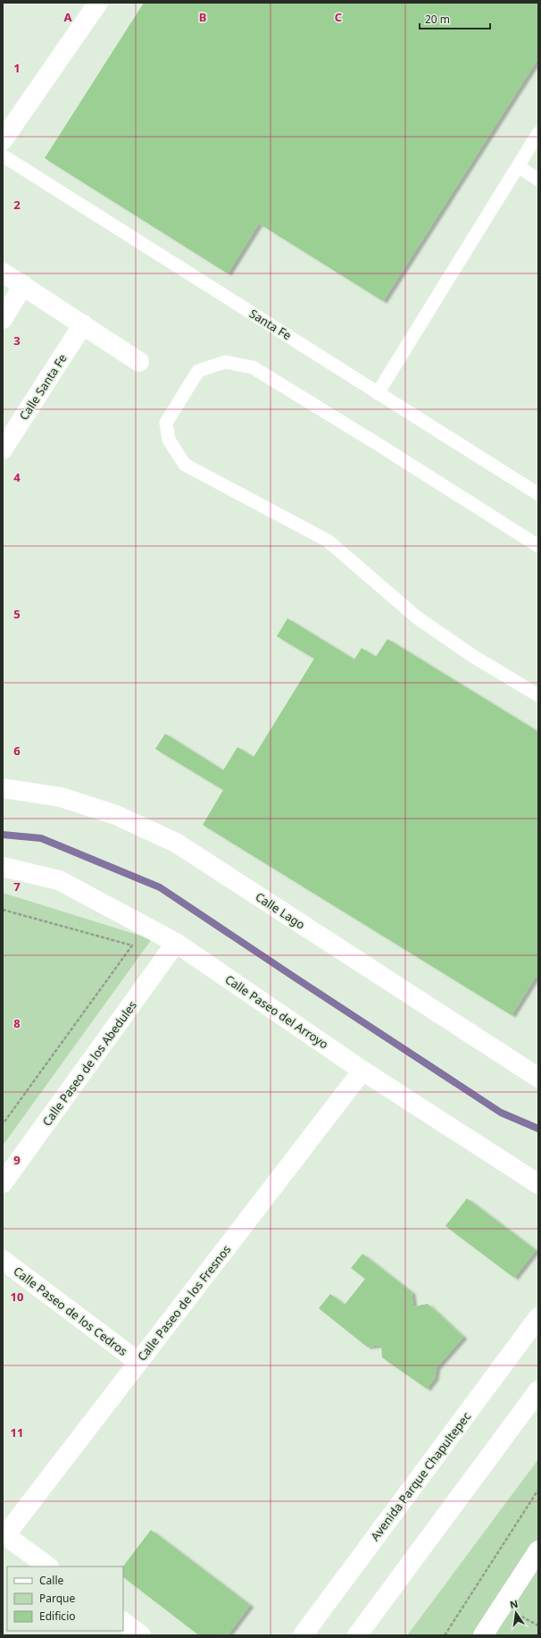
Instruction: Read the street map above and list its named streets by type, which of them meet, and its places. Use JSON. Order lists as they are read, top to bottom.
{
  "streets": {
    "street": [
      "Calle Santa Fe",
      "Calle Lago",
      "Calle Paseo del Arroyo",
      "Calle Paseo de los Abedules",
      "Calle Paseo de los Fresnos",
      "Calle Paseo de los Cedros",
      "Avenida Parque Chapultepec"
    ],
    "lane": ["Santa Fe"]
  },
  "crossings": [
    ["Calle Paseo del Arroyo", "Calle Paseo de los Abedules"],
    ["Calle Paseo del Arroyo", "Calle Paseo de los Fresnos"],
    ["Calle Paseo de los Fresnos", "Calle Paseo de los Cedros"]
  ],
  "legend": ["Calle", "Parque", "Edificio"],
  "scale_bar": "20 m",
  "north": "top",
  "grid": {
    "columns": ["A", "B", "C"],
    "rows": [
      "1",
      "2",
      "3",
      "4",
      "5",
      "6",
      "7",
      "8",
      "9",
      "10",
      "11"
    ]
  }
}
